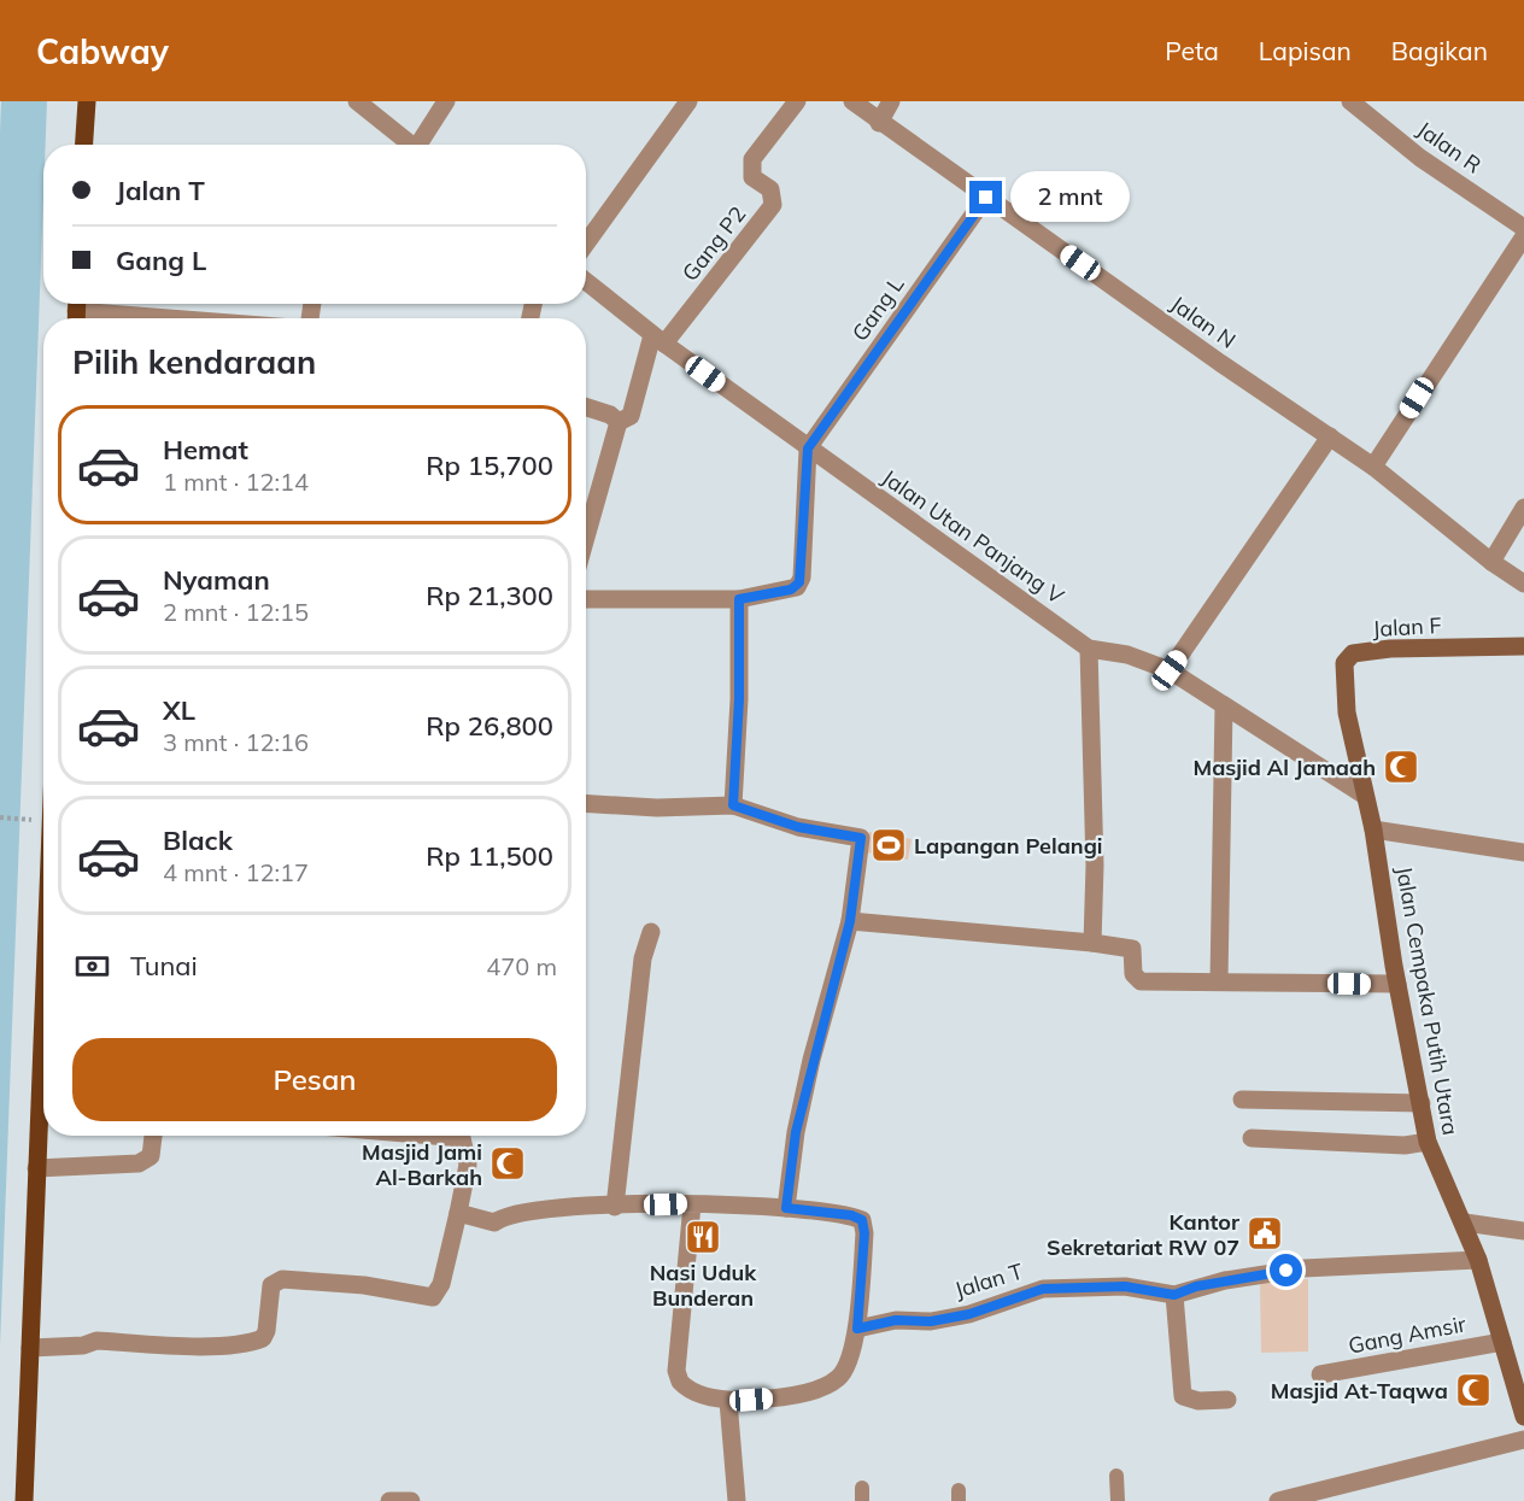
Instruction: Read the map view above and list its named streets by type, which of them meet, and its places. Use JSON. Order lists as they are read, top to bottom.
{
  "streets": {
    "street": [
      "Jalan R",
      "Gang P2",
      "Gang L",
      "Jalan N",
      "Jalan Utan Panjang V",
      "Jalan F",
      "Jalan Cempaka Putih Utara",
      "Jalan T",
      "Gang Amsir"
    ]
  },
  "crossings": [
    ["Gang P2", "Jalan Utan Panjang V"],
    ["Gang L", "Jalan N"],
    ["Gang L", "Jalan Utan Panjang V"],
    ["Jalan Utan Panjang V", "Jalan F"],
    ["Jalan Utan Panjang V", "Jalan Cempaka Putih Utara"],
    ["Jalan F", "Jalan Cempaka Putih Utara"],
    ["Jalan Cempaka Putih Utara", "Jalan T"],
    ["Jalan Cempaka Putih Utara", "Gang Amsir"]
  ],
  "places": {
    "mosque": ["Masjid Al Jamaah", "Masjid Jami Al-Barkah", "Masjid At-Taqwa"],
    "sports": ["Lapangan Pelangi"],
    "public building": ["Kantor Sekretariat RW 07"],
    "restaurant": ["Nasi Uduk Bunderan"]
  },
  "page": {
    "header": "Cabway",
    "nav": ["Peta", "Lapisan", "Bagikan"],
    "banner": ["Jalan T", "Gang L"],
    "bubble": "2 mnt",
    "heading": "Pilih kendaraan",
    "list": [
      {
        "name": "Hemat",
        "note": "1 mnt · 12:14",
        "value": "Rp 15,700"
      },
      {
        "name": "Nyaman",
        "note": "2 mnt · 12:15",
        "value": "Rp 21,300"
      },
      {
        "name": "XL",
        "note": "3 mnt · 12:16",
        "value": "Rp 26,800"
      },
      {
        "name": "Black",
        "note": "4 mnt · 12:17",
        "value": "Rp 11,500"
      }
    ],
    "pay": ["Tunai", "470 m"],
    "buttons": "Pesan"
  }
}
